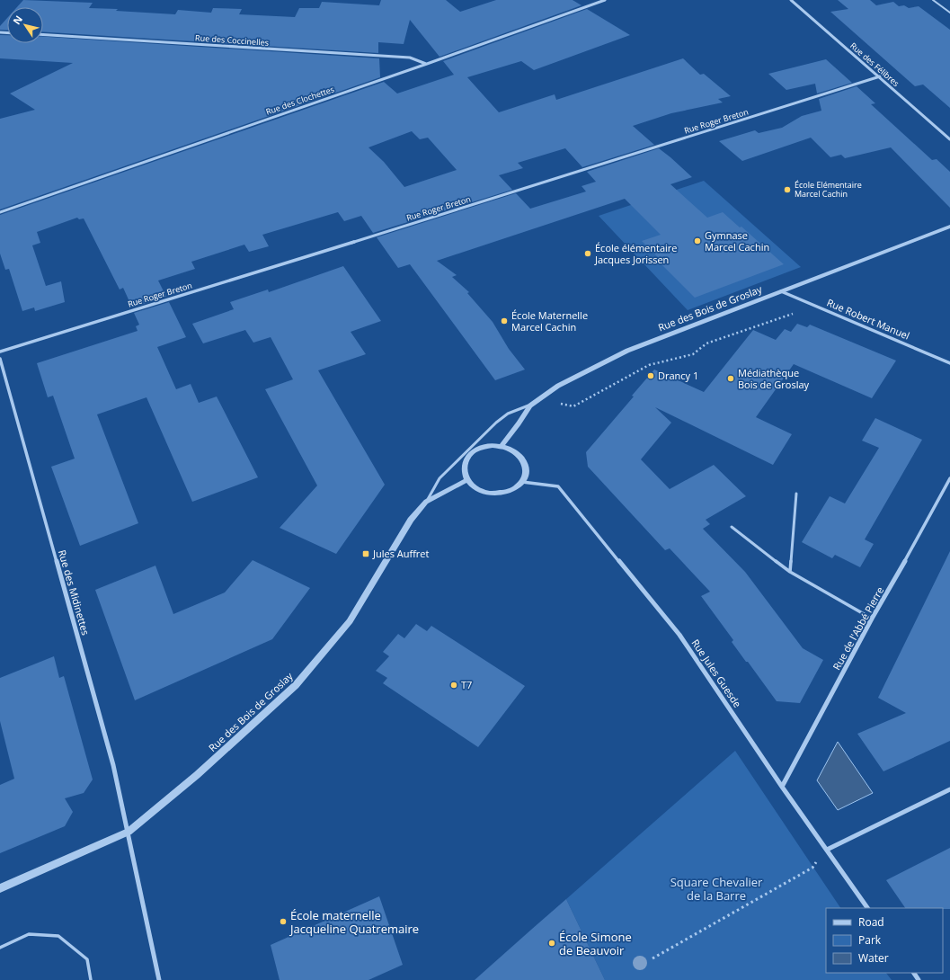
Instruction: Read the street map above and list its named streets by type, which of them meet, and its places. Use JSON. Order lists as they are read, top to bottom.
{
  "streets": {
    "street": [
      "Rue des Coccinelles",
      "Rue des Félibres",
      "Rue des Clochettes",
      "Rue Roger Breton",
      "Rue des Bois de Groslay",
      "Rue Robert Manuel",
      "Rue des Midinettes",
      "Rue de l'Abbé Pierre",
      "Rue Jules Guesde"
    ]
  },
  "crossings": [
    ["Rue des Coccinelles", "Rue des Clochettes"],
    ["Rue des Félibres", "Rue Roger Breton"],
    ["Rue des Bois de Groslay", "Rue Robert Manuel"],
    ["Rue des Bois de Groslay", "Rue des Midinettes"],
    ["Rue des Bois de Groslay", "Rue Jules Guesde"],
    ["Rue de l'Abbé Pierre", "Rue Jules Guesde"]
  ],
  "parks": ["Square Chevalier de la Barre"],
  "places": {
    "other": [
      "École Elémentaire Marcel Cachin",
      "Gymnase Marcel Cachin",
      "École élémentaire Jacques Jorissen",
      "École Maternelle Marcel Cachin",
      "Drancy 1",
      "Médiathèque Bois de Groslay",
      "T7",
      "École maternelle Jacqueline Quatremaire",
      "École Simone de Beauvoir"
    ],
    "transit": ["Jules Auffret"]
  },
  "legend": ["Road", "Park", "Water"],
  "north": "top left"
}
